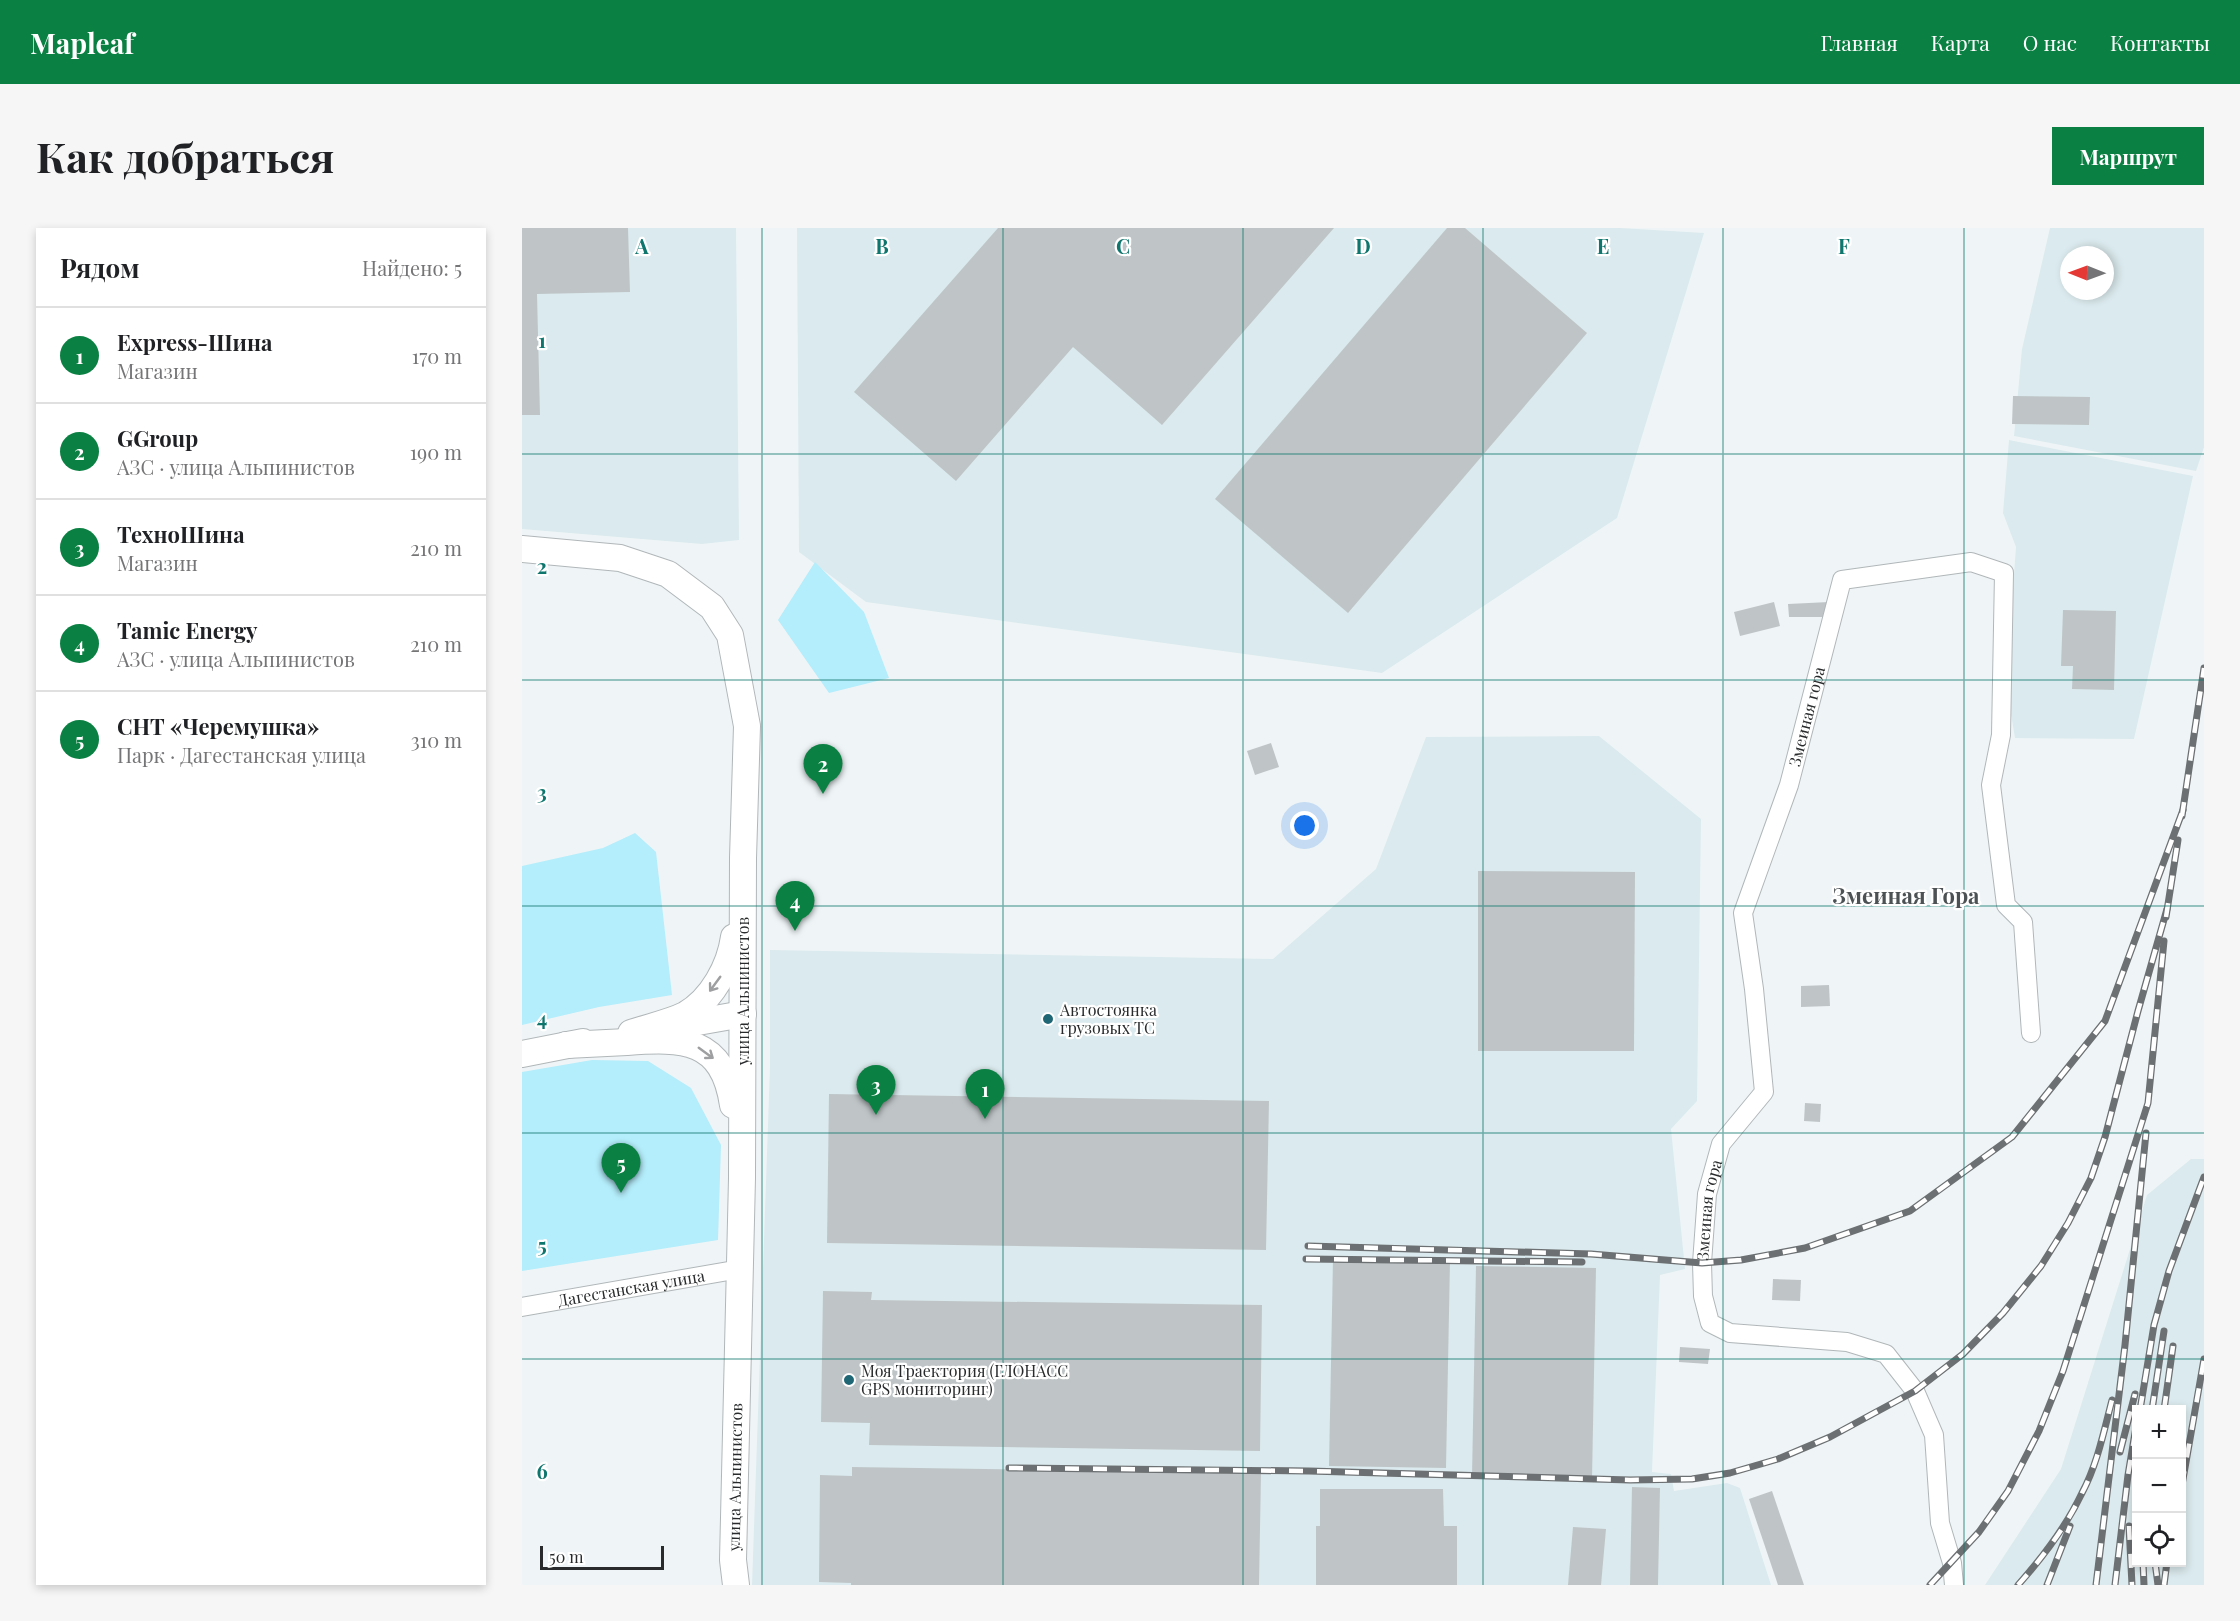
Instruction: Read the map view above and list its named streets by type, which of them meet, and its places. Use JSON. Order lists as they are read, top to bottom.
{
  "streets": {
    "main road": ["улица Альпинистов"],
    "street": ["Змеиная гора", "Дагестанская улица"]
  },
  "crossings": [
    ["улица Альпинистов", "Дагестанская улица"]
  ],
  "districts": ["Змеиная Гора"],
  "places": ["Автостоянка грузовых ТС", "Моя Траектория (ГЛОНАСС GPS мониторинг)"],
  "scale_bar": "50 m",
  "north": "left",
  "page": {
    "header": "Mapleaf",
    "nav": [
      "Главная",
      "Карта",
      "О нас",
      "Контакты"
    ],
    "buttons": "Маршрут",
    "title": "Как добраться",
    "heading": ["Рядом", "Найдено: 5"],
    "list": [
      {
        "mark": "1",
        "name": "Express-Шина",
        "note": "Магазин",
        "value": "170 m"
      },
      {
        "mark": "2",
        "name": "GGroup",
        "note": "АЗС · улица Альпинистов",
        "value": "190 m"
      },
      {
        "mark": "3",
        "name": "ТехноШина",
        "note": "Магазин",
        "value": "210 m"
      },
      {
        "mark": "4",
        "name": "Tamic Energy",
        "note": "АЗС · улица Альпинистов",
        "value": "210 m"
      },
      {
        "mark": "5",
        "name": "СНТ «Черемушка»",
        "note": "Парк · Дагестанская улица",
        "value": "310 m"
      }
    ],
    "pins": [
      "2",
      "4",
      "3",
      "1",
      "5"
    ],
    "map_buttons": ["+", "−"],
    "scale": "50 m"
  },
  "grid": {
    "columns": [
      "A",
      "B",
      "C",
      "D",
      "E",
      "F"
    ],
    "rows": [
      "1",
      "2",
      "3",
      "4",
      "5",
      "6"
    ]
  }
}
